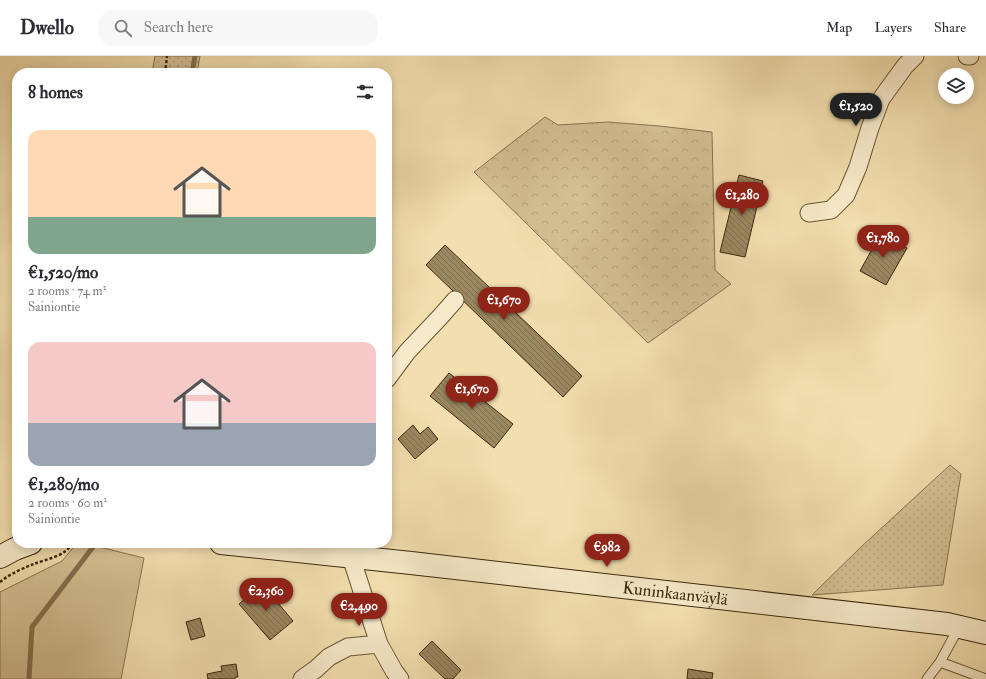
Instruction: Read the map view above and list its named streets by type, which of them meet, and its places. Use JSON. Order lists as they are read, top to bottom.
{
  "streets": {
    "street": ["Kuninkaanväylä"]
  },
  "page": {
    "header": "Dwello",
    "search": "Search here",
    "nav": ["Map", "Layers", "Share"],
    "heading": "8 homes",
    "price": [
      "€1,520",
      "€1,280",
      "€1,780",
      "€1,670",
      "€1,670",
      "€982",
      "€2,360",
      "€2,490"
    ],
    "list": [
      {
        "name": "€1,520/mo",
        "note": "2 rooms · 74 m² · Sainiontie"
      },
      {
        "name": "€1,280/mo",
        "note": "2 rooms · 60 m² · Sainiontie"
      }
    ]
  }
}
